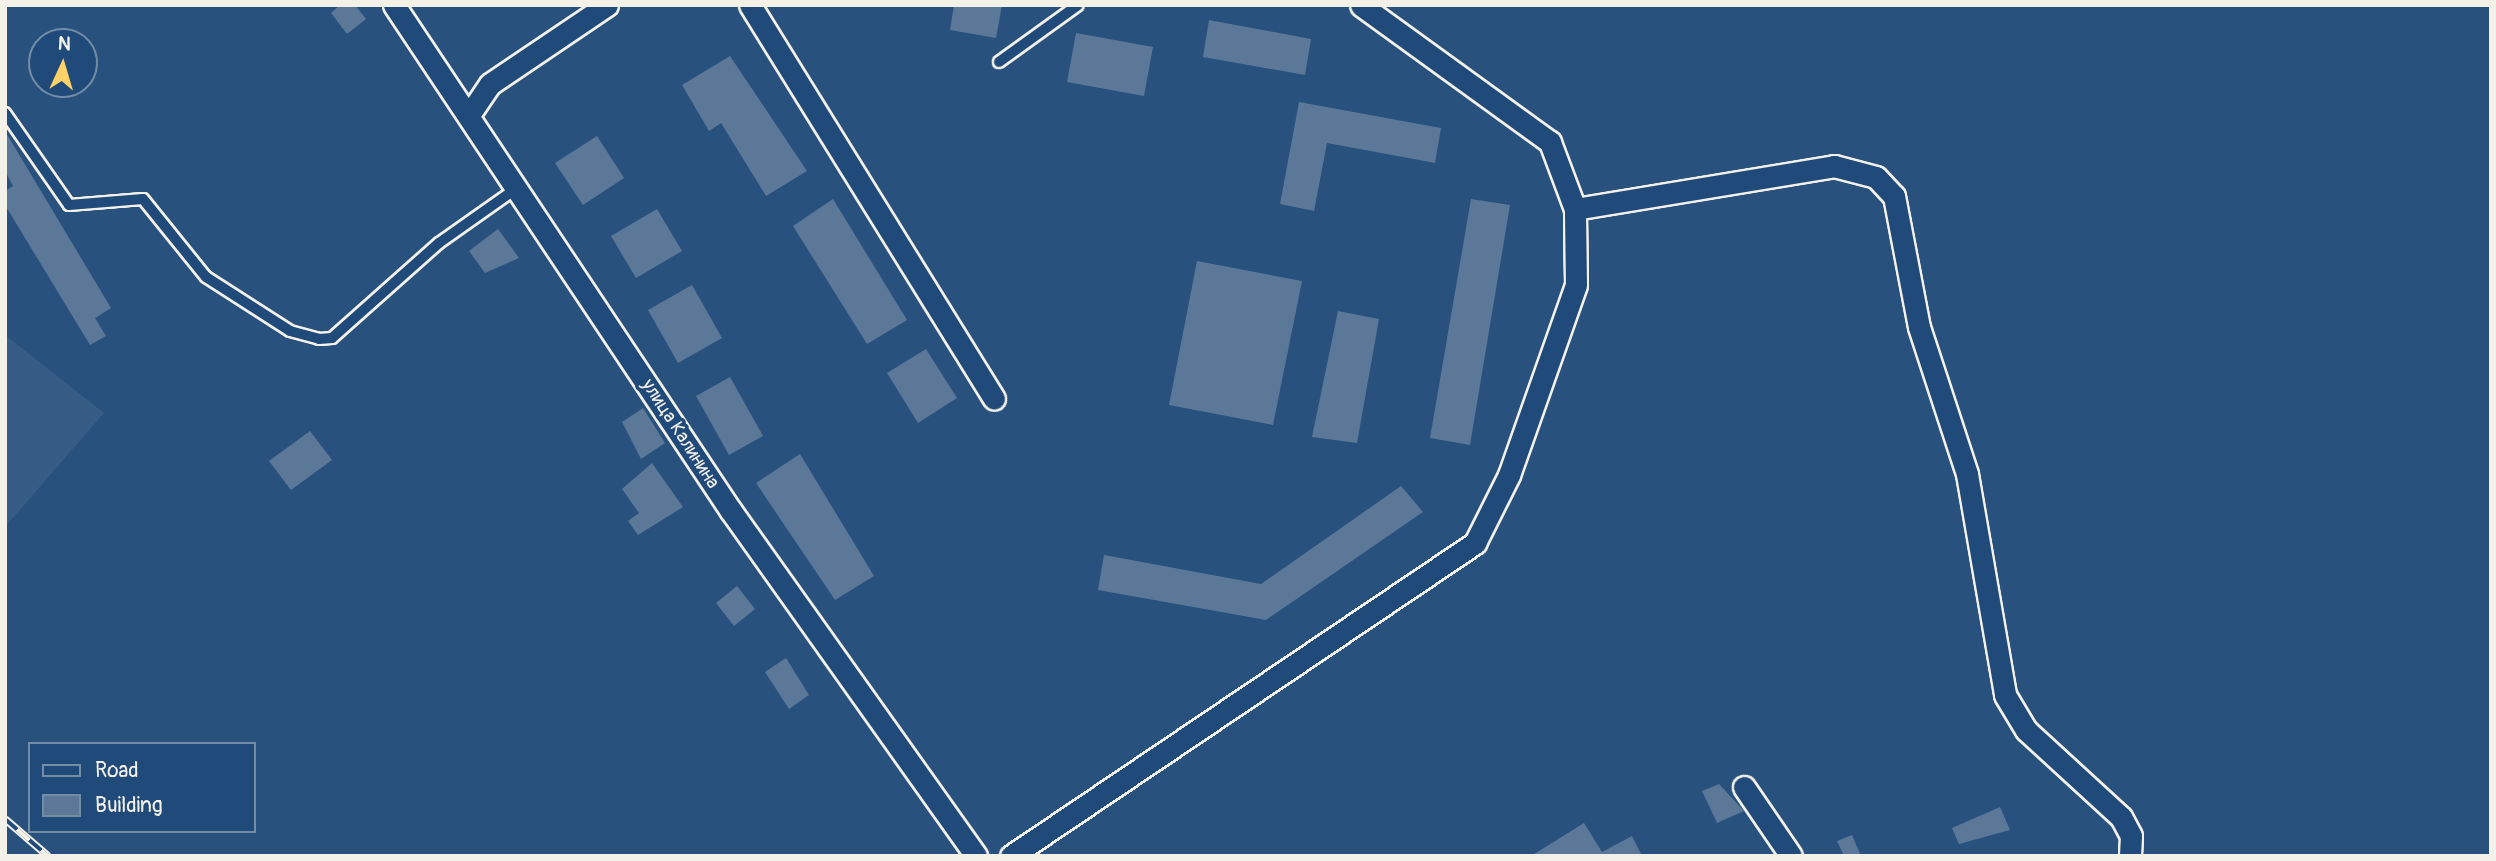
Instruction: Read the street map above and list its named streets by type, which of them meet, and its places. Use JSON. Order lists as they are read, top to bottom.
{
  "streets": {
    "street": ["улица Калинина"]
  },
  "legend": ["Road", "Building"],
  "north": "top"
}
